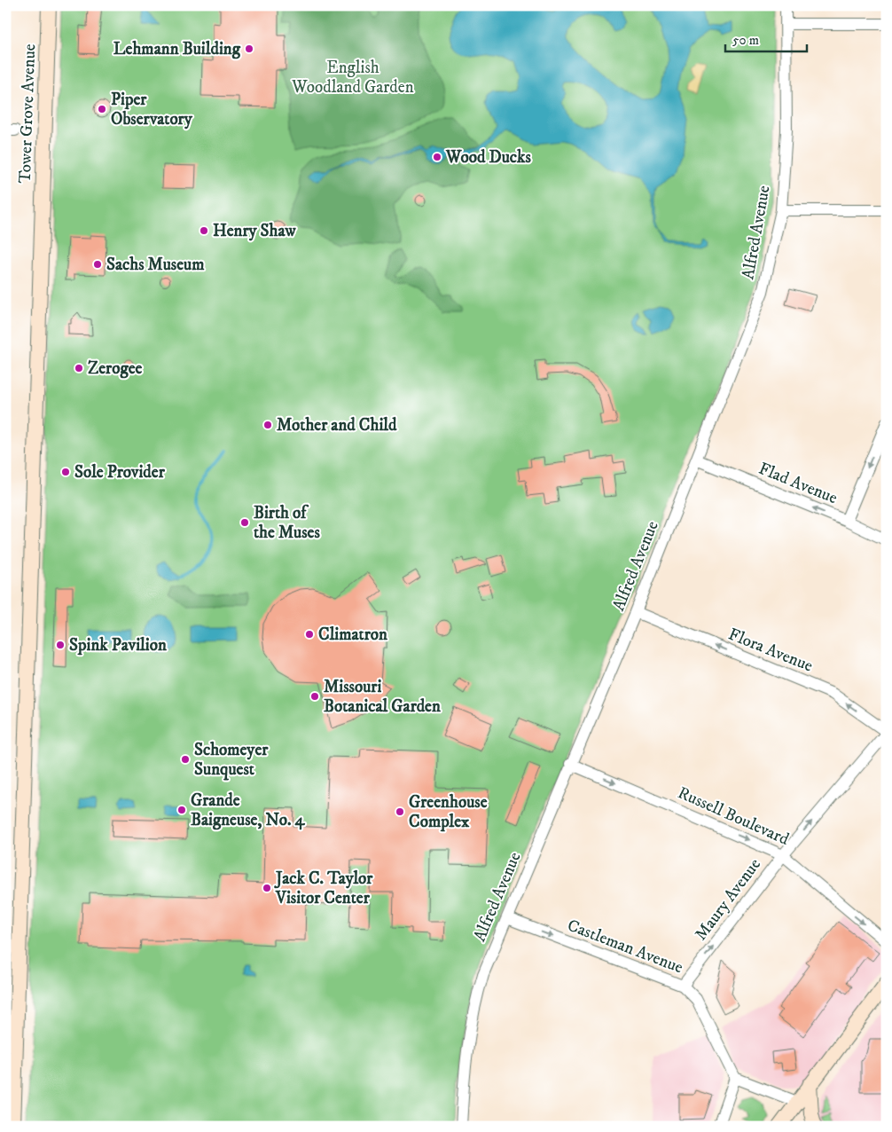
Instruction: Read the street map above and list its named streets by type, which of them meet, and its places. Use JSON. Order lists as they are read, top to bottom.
{
  "streets": {
    "street": [
      "Tower Grove Avenue",
      "Alfred Avenue",
      "Flad Avenue",
      "Flora Avenue",
      "Russell Boulevard",
      "Maury Avenue",
      "Castleman Avenue"
    ]
  },
  "crossings": [
    ["Alfred Avenue", "Flad Avenue"],
    ["Alfred Avenue", "Flora Avenue"],
    ["Alfred Avenue", "Russell Boulevard"],
    ["Alfred Avenue", "Castleman Avenue"],
    ["Flora Avenue", "Maury Avenue"],
    ["Russell Boulevard", "Maury Avenue"],
    ["Maury Avenue", "Castleman Avenue"]
  ],
  "one_way": [
    "Flad Avenue",
    "Flora Avenue",
    "Russell Boulevard",
    "Maury Avenue",
    "Castleman Avenue"
  ],
  "parks": ["English Woodland Garden"],
  "places": [
    "Lehmann Building",
    "Piper Observatory",
    "Wood Ducks",
    "Henry Shaw",
    "Sachs Museum",
    "Zerogee",
    "Mother and Child",
    "Sole Provider",
    "Birth of the Muses",
    "Climatron",
    "Spink Pavilion",
    "Missouri Botanical Garden",
    "Schomeyer Sunquest",
    "Grande Baigneuse, No. 4",
    "Greenhouse Complex",
    "Jack C. Taylor Visitor Center"
  ],
  "scale_bar": "50 m"
}
